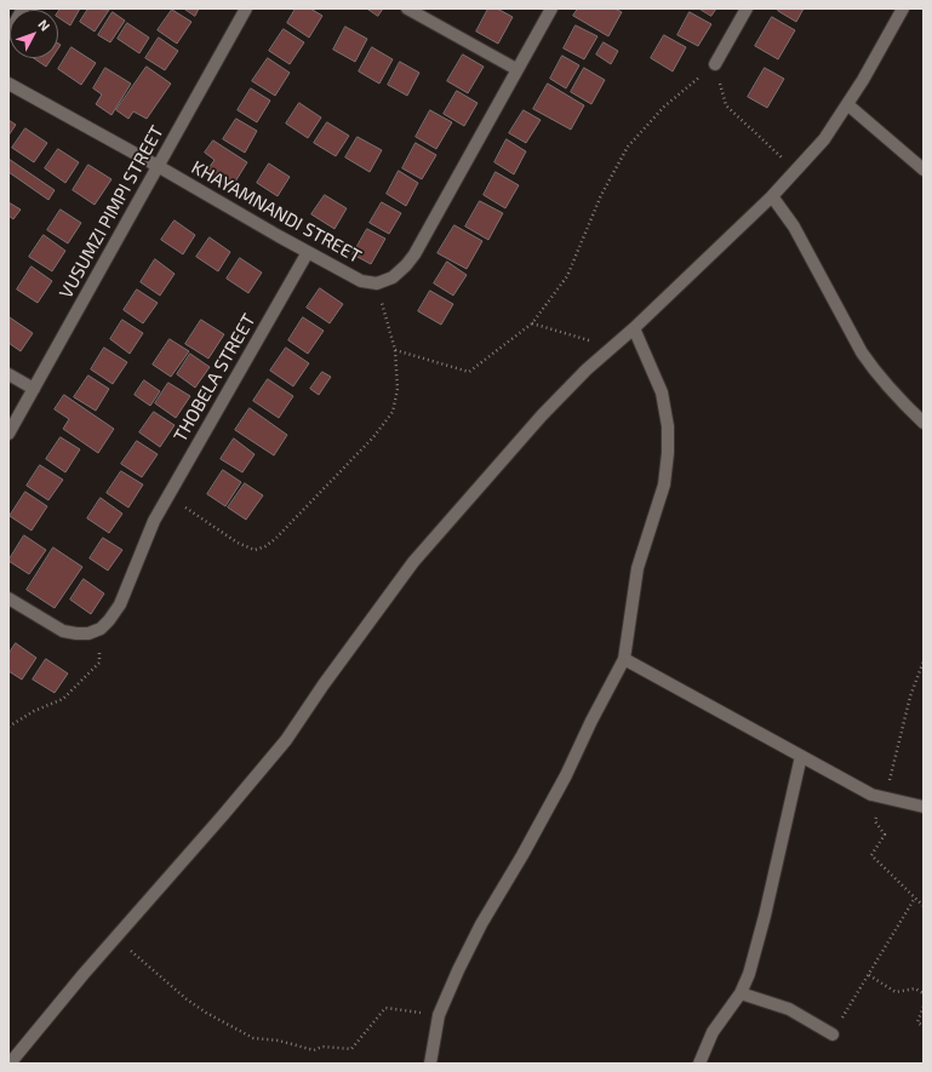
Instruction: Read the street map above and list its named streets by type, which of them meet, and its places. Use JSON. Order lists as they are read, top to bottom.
{
  "streets": {
    "street": ["VUSUMZI PIMPI STREET", "KHAYAMNANDI STREET", "THOBELA STREET"]
  },
  "crossings": [
    ["VUSUMZI PIMPI STREET", "KHAYAMNANDI STREET"],
    ["KHAYAMNANDI STREET", "THOBELA STREET"]
  ],
  "north": "top right"
}
